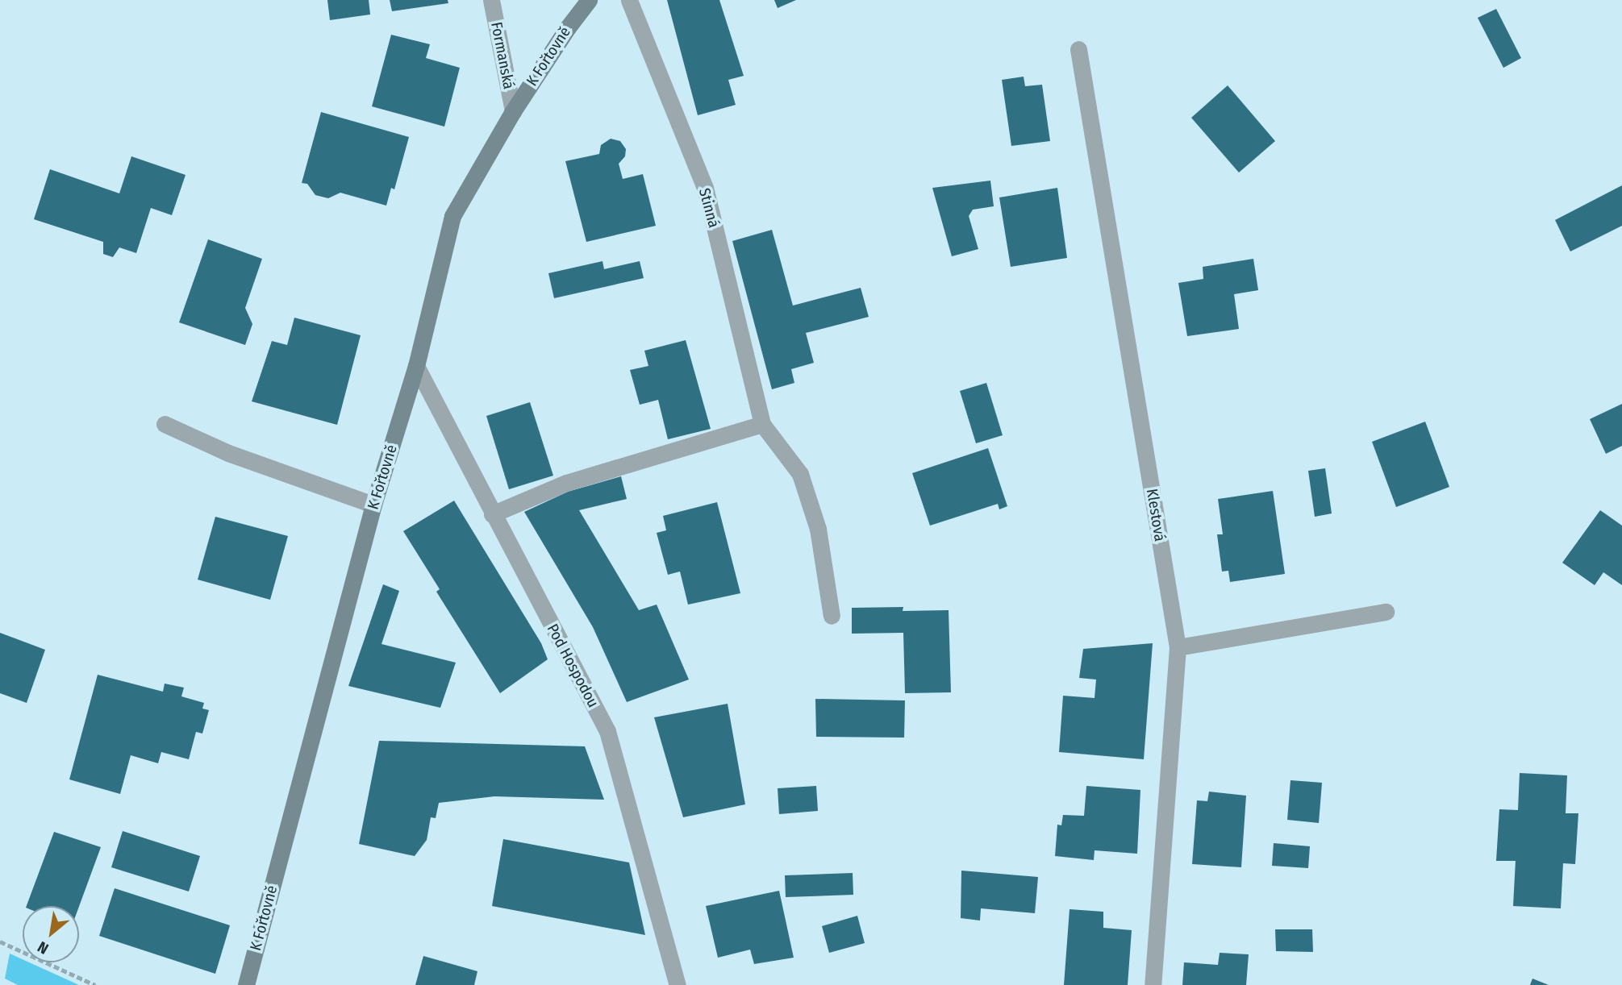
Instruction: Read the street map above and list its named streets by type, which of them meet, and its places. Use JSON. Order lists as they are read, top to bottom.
{
  "streets": {
    "street": [
      "Formanská",
      "K Fořtovně",
      "Stinná",
      "Klestová",
      "Pod Hospodou"
    ]
  },
  "crossings": [
    ["Formanská", "K Fořtovně"],
    ["K Fořtovně", "Pod Hospodou"]
  ],
  "north": "bottom left"
}
